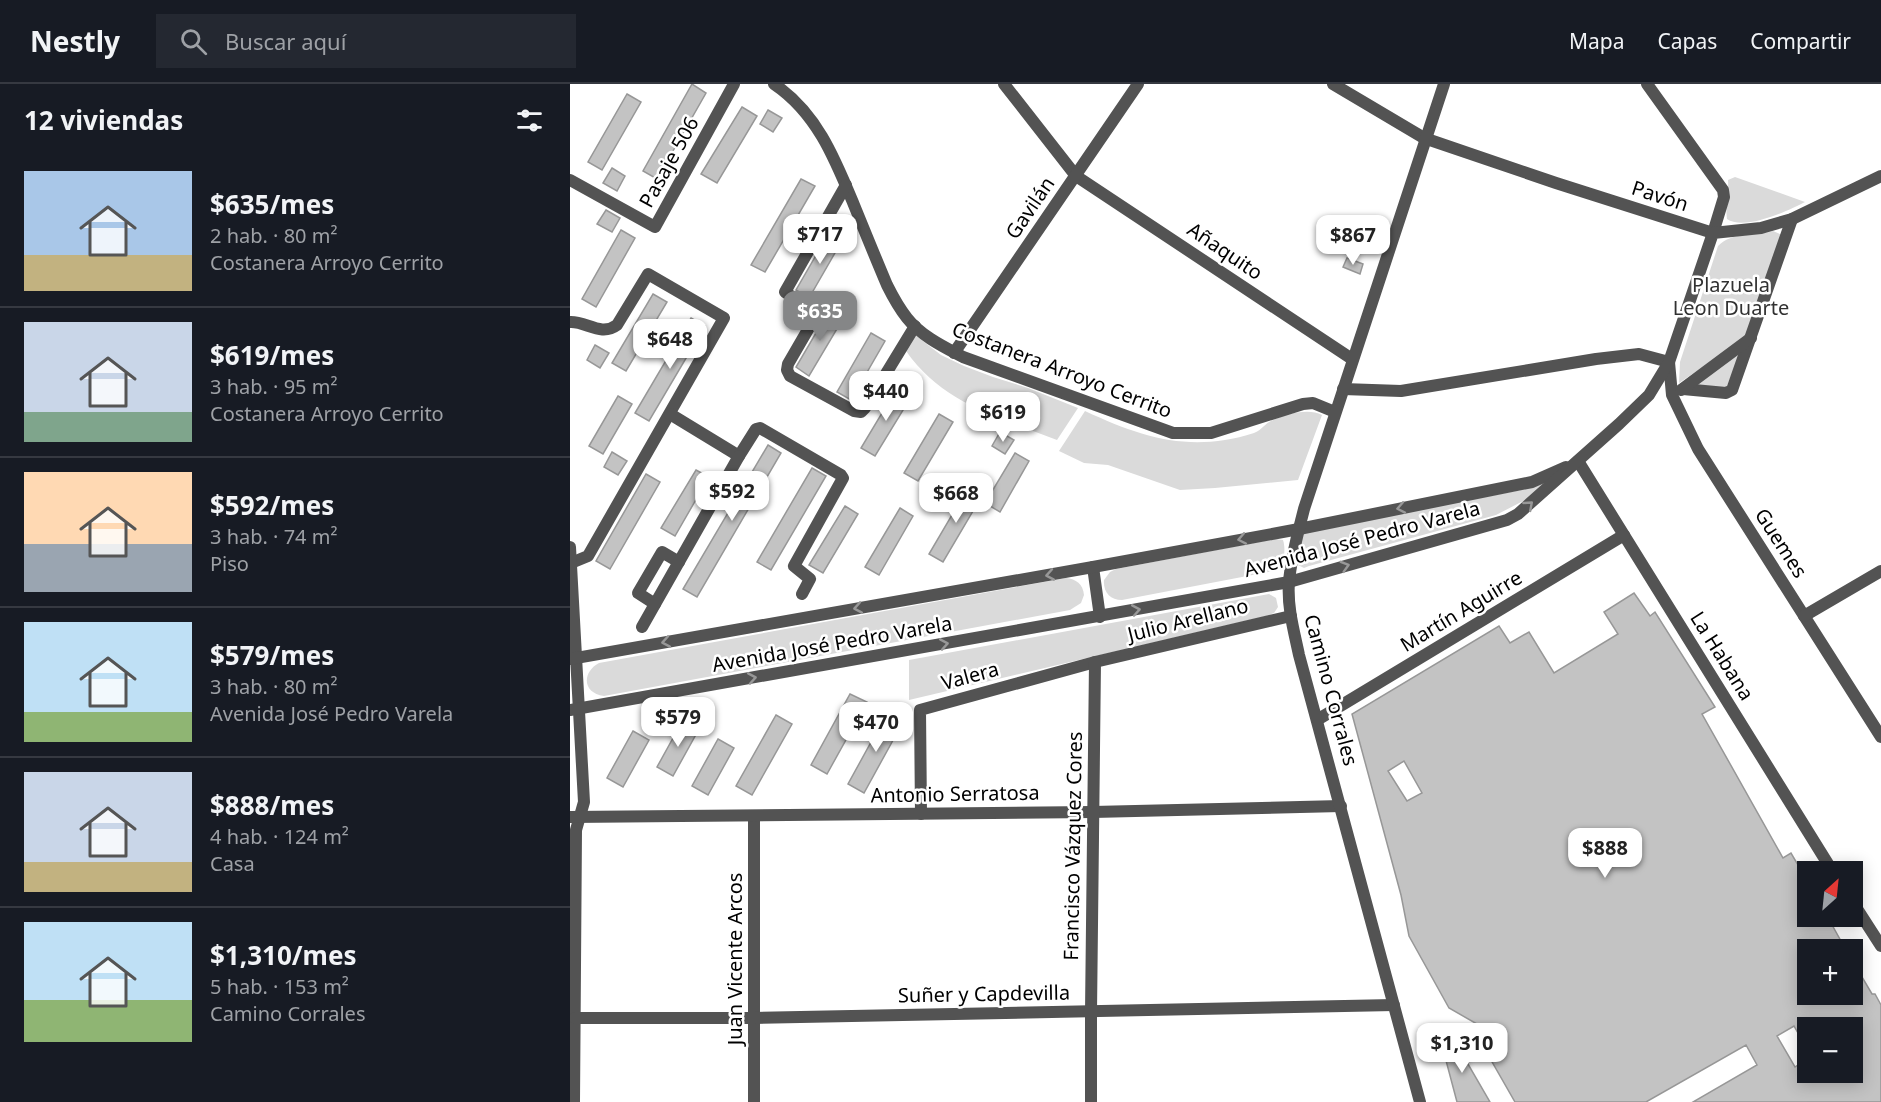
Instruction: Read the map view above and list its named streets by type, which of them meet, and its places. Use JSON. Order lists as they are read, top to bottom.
{
  "streets": {
    "street": [
      "Pasaje 506",
      "Pavón",
      "Gavilán",
      "Añaquito",
      "Costanera Arroyo Cerrito",
      "Avenida José Pedro Varela",
      "Guemes",
      "Martín Aguirre",
      "Julio Arellano",
      "La Habana",
      "Valera",
      "Camino Corrales",
      "Antonio Serratosa",
      "Francisco Vázquez Cores",
      "Juan Vicente Arcos",
      "Suñer y Capdevilla"
    ]
  },
  "crossings": [
    ["Pavón", "Camino Corrales"],
    ["Gavilán", "Añaquito"],
    ["Gavilán", "Costanera Arroyo Cerrito"],
    ["Añaquito", "Camino Corrales"],
    ["Costanera Arroyo Cerrito", "Camino Corrales"],
    ["Avenida José Pedro Varela", "Guemes"],
    ["Avenida José Pedro Varela", "La Habana"],
    ["Avenida José Pedro Varela", "Camino Corrales"],
    ["Martín Aguirre", "La Habana"],
    ["Martín Aguirre", "Camino Corrales"],
    ["Julio Arellano", "Valera"],
    ["Julio Arellano", "Camino Corrales"],
    ["Julio Arellano", "Francisco Vázquez Cores"],
    ["Valera", "Antonio Serratosa"],
    ["Valera", "Francisco Vázquez Cores"],
    ["Camino Corrales", "Antonio Serratosa"],
    ["Camino Corrales", "Suñer y Capdevilla"],
    ["Antonio Serratosa", "Francisco Vázquez Cores"],
    ["Antonio Serratosa", "Juan Vicente Arcos"],
    ["Francisco Vázquez Cores", "Suñer y Capdevilla"],
    ["Juan Vicente Arcos", "Suñer y Capdevilla"]
  ],
  "parks": ["Plazuela Leon Duarte"],
  "north": "top right",
  "page": {
    "header": "Nestly",
    "search": "Buscar aquí",
    "nav": ["Mapa", "Capas", "Compartir"],
    "heading": "12 viviendas",
    "list": [
      {
        "name": "$635/mes",
        "note": "2 hab. · 80 m² · Costanera Arroyo Cerrito"
      },
      {
        "name": "$619/mes",
        "note": "3 hab. · 95 m² · Costanera Arroyo Cerrito"
      },
      {
        "name": "$592/mes",
        "note": "3 hab. · 74 m² · Piso"
      },
      {
        "name": "$579/mes",
        "note": "3 hab. · 80 m² · Avenida José Pedro Varela"
      },
      {
        "name": "$888/mes",
        "note": "4 hab. · 124 m² · Casa"
      },
      {
        "name": "$1,310/mes",
        "note": "5 hab. · 153 m² · Camino Corrales"
      }
    ],
    "price": [
      "$717",
      "$867",
      "$635",
      "$648",
      "$440",
      "$619",
      "$592",
      "$668",
      "$579",
      "$470",
      "$888",
      "$1,310"
    ],
    "map_buttons": ["+", "−"]
  }
}
